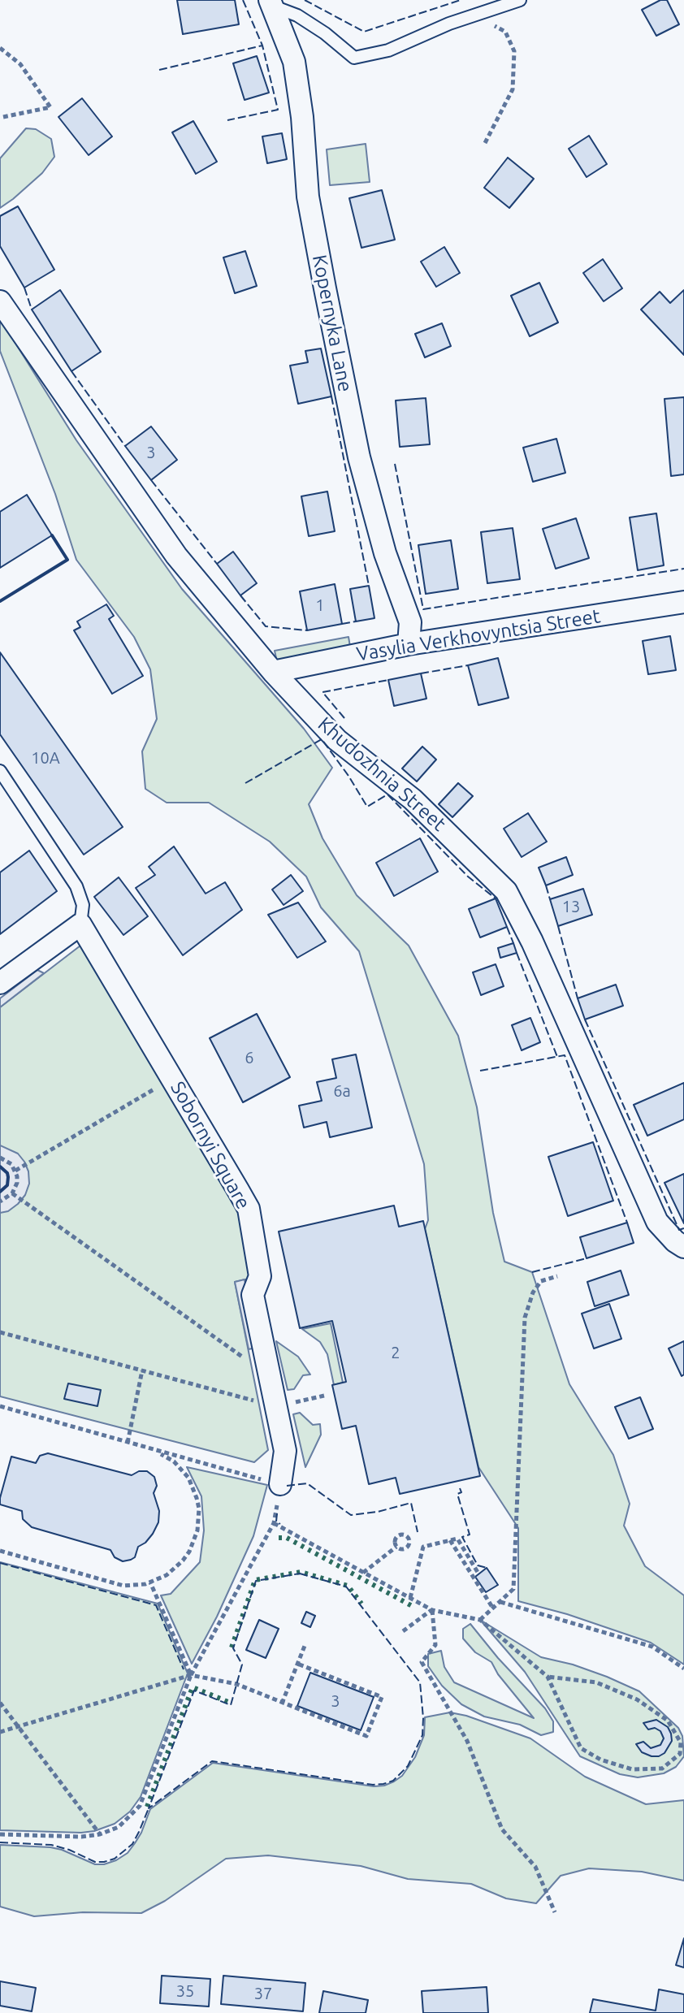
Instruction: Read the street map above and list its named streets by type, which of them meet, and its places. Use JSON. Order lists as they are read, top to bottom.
{
  "streets": {
    "street": [
      "Kopernyka Lane",
      "Vasylia Verkhovyntsia Street",
      "Khudozhnia Street",
      "Sobornyi Square"
    ]
  },
  "crossings": [
    ["Kopernyka Lane", "Vasylia Verkhovyntsia Street"],
    ["Vasylia Verkhovyntsia Street", "Khudozhnia Street"]
  ],
  "house_numbers": [
    "3",
    "1",
    "10А",
    "13",
    "6",
    "6а",
    "2",
    "3",
    "35",
    "37"
  ]
}
